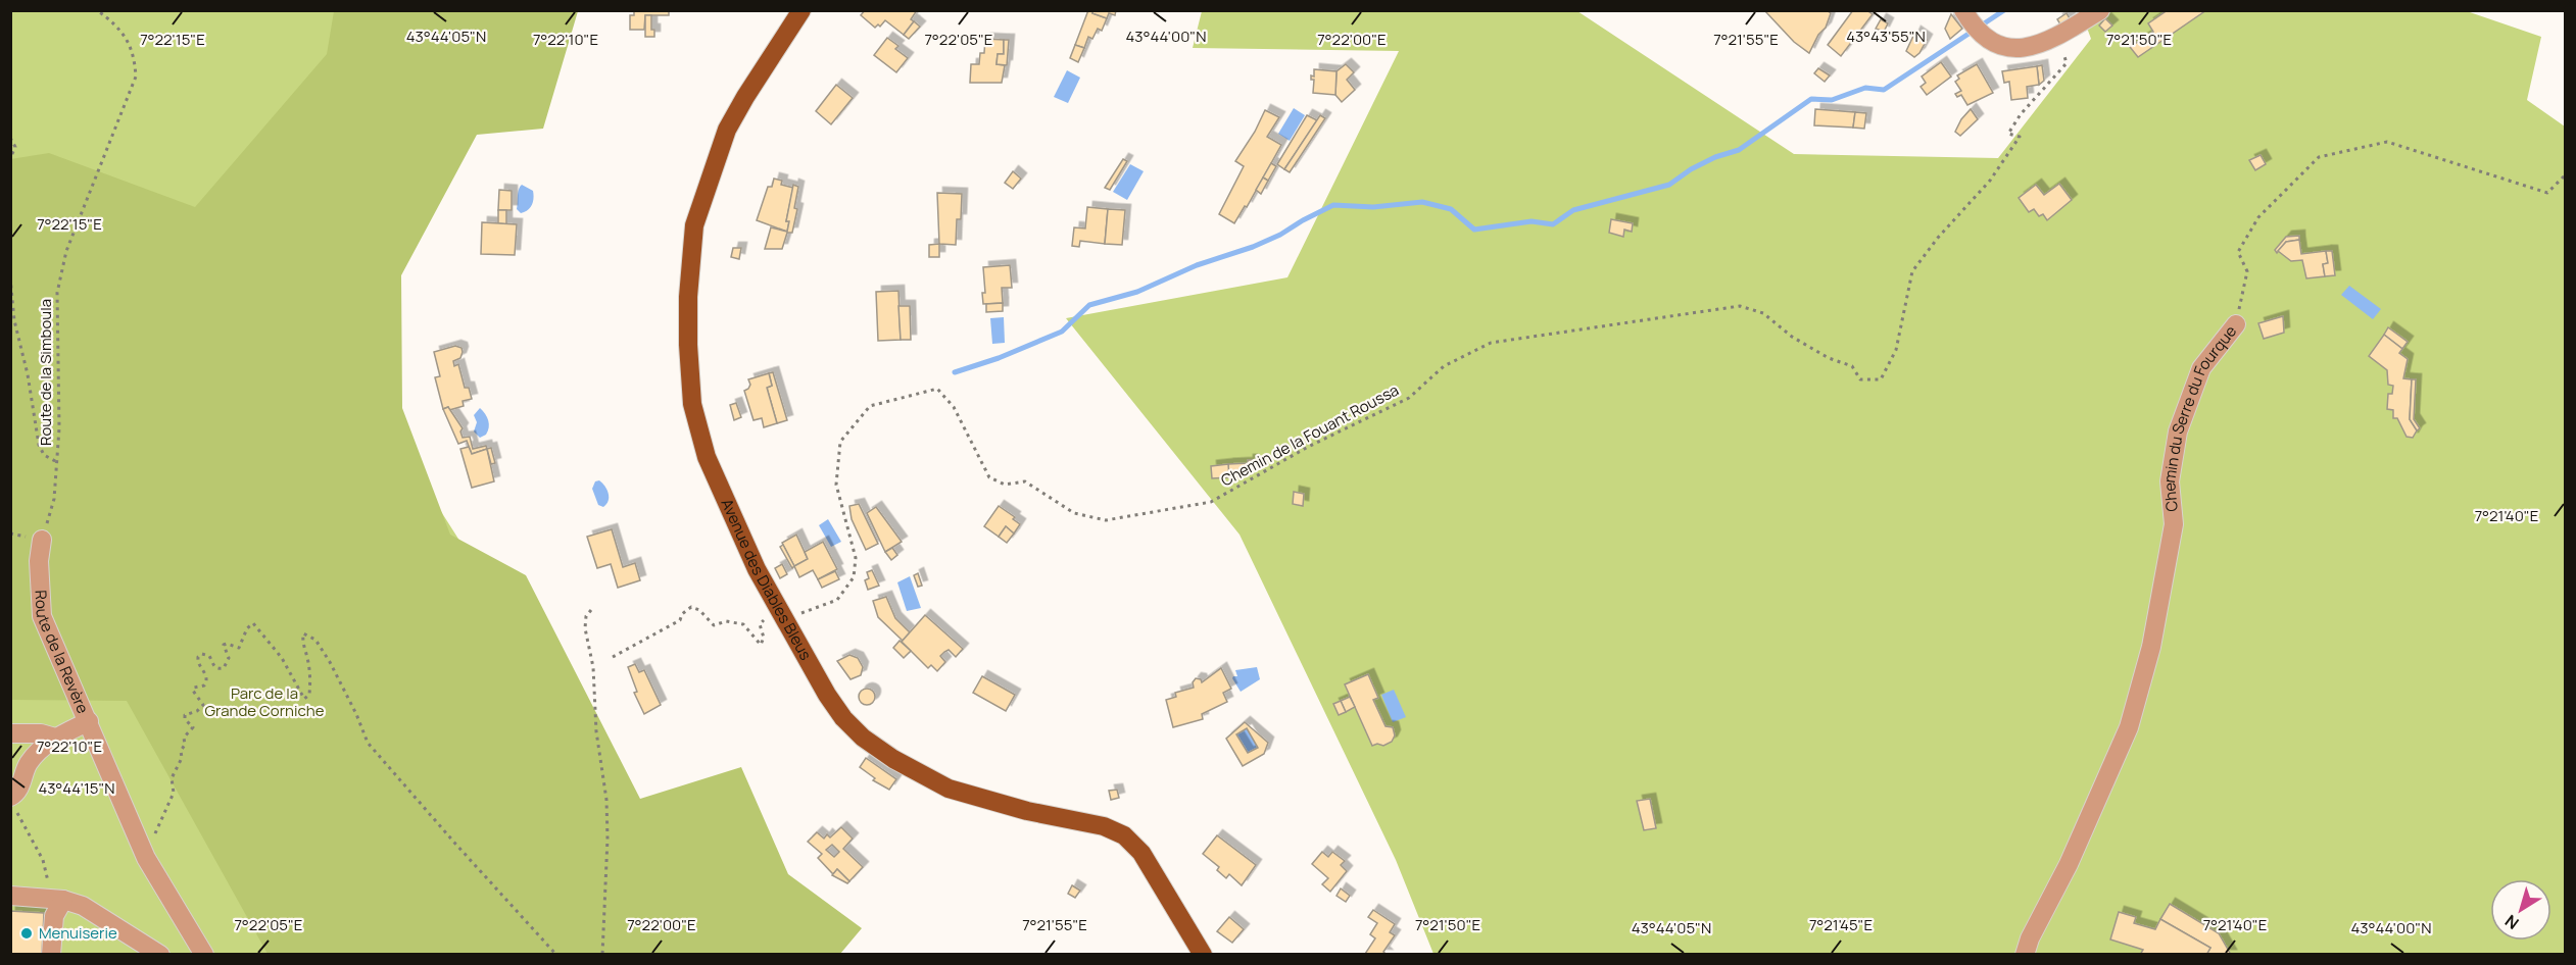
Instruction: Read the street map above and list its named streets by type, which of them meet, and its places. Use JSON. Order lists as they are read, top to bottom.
{
  "streets": {
    "main road": ["Avenue des Diables Bleus"],
    "street": ["Chemin du Serre du Fourque", "Route de la Revère"],
    "path": ["Route de la Simboula", "Chemin de la Fouant Roussa"]
  },
  "crossings": [
    ["Route de la Simboula", "Route de la Revère"],
    ["Chemin de la Fouant Roussa", "Avenue des Diables Bleus"]
  ],
  "parks": ["Parc de la Grande Corniche"],
  "places": ["Menuiserie"],
  "north": "bottom left",
  "coordinates": [
    "43°44'05\"N",
    "43°44'00\"N",
    "43°43'55\"N",
    "7°22'15\"E",
    "7°22'10\"E",
    "7°22'05\"E",
    "7°22'00\"E",
    "7°21'55\"E",
    "7°21'50\"E",
    "7°21'40\"E",
    "43°44'15\"N",
    "7°21'45\"E"
  ]
}
